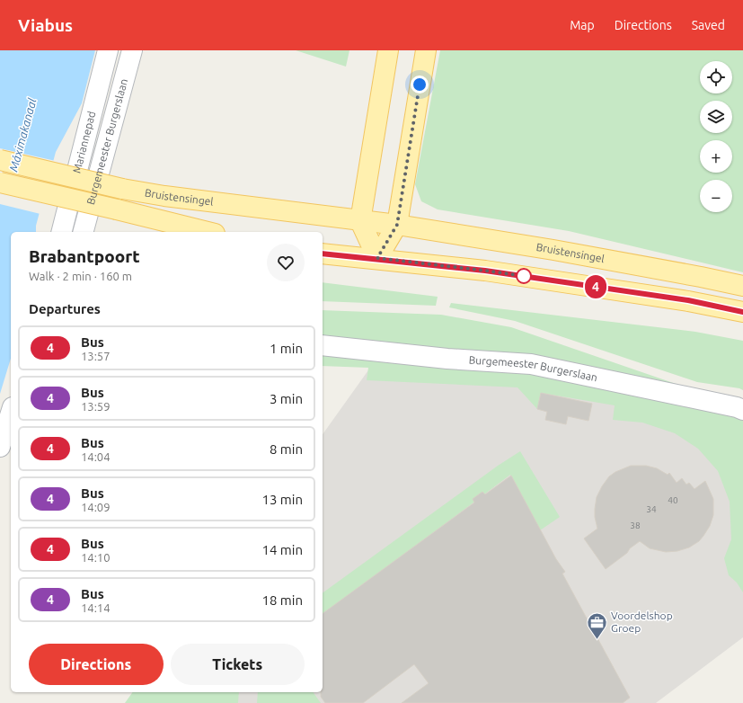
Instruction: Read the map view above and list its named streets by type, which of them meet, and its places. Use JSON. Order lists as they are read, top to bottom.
{
  "streets": {
    "main road": ["Bruistensingel"],
    "street": ["Mariannepad", "Burgemeester Burgerslaan"]
  },
  "water": ["Máximakanaal"],
  "places": {
    "office": ["Voordelshop Groep"]
  },
  "lines": ["bus line 4"],
  "house_numbers": ["40", "34", "38"],
  "page": {
    "header": "Viabus",
    "nav": ["Map", "Directions", "Saved"],
    "on_map": "4",
    "map_buttons": ["+", "−"],
    "heading": [
      ["Brabantpoort", "Walk · 2 min · 160 m"],
      "Departures"
    ],
    "list": [
      {
        "mark": "4",
        "name": "Bus",
        "note": "13:57",
        "value": "1 min"
      },
      {
        "mark": "4",
        "name": "Bus",
        "note": "13:59",
        "value": "3 min"
      },
      {
        "mark": "4",
        "name": "Bus",
        "note": "14:04",
        "value": "8 min"
      },
      {
        "mark": "4",
        "name": "Bus",
        "note": "14:09",
        "value": "13 min"
      },
      {
        "mark": "4",
        "name": "Bus",
        "note": "14:10",
        "value": "14 min"
      },
      {
        "mark": "4",
        "name": "Bus",
        "note": "14:14",
        "value": "18 min"
      }
    ],
    "buttons": ["Directions", "Tickets"]
  }
}
